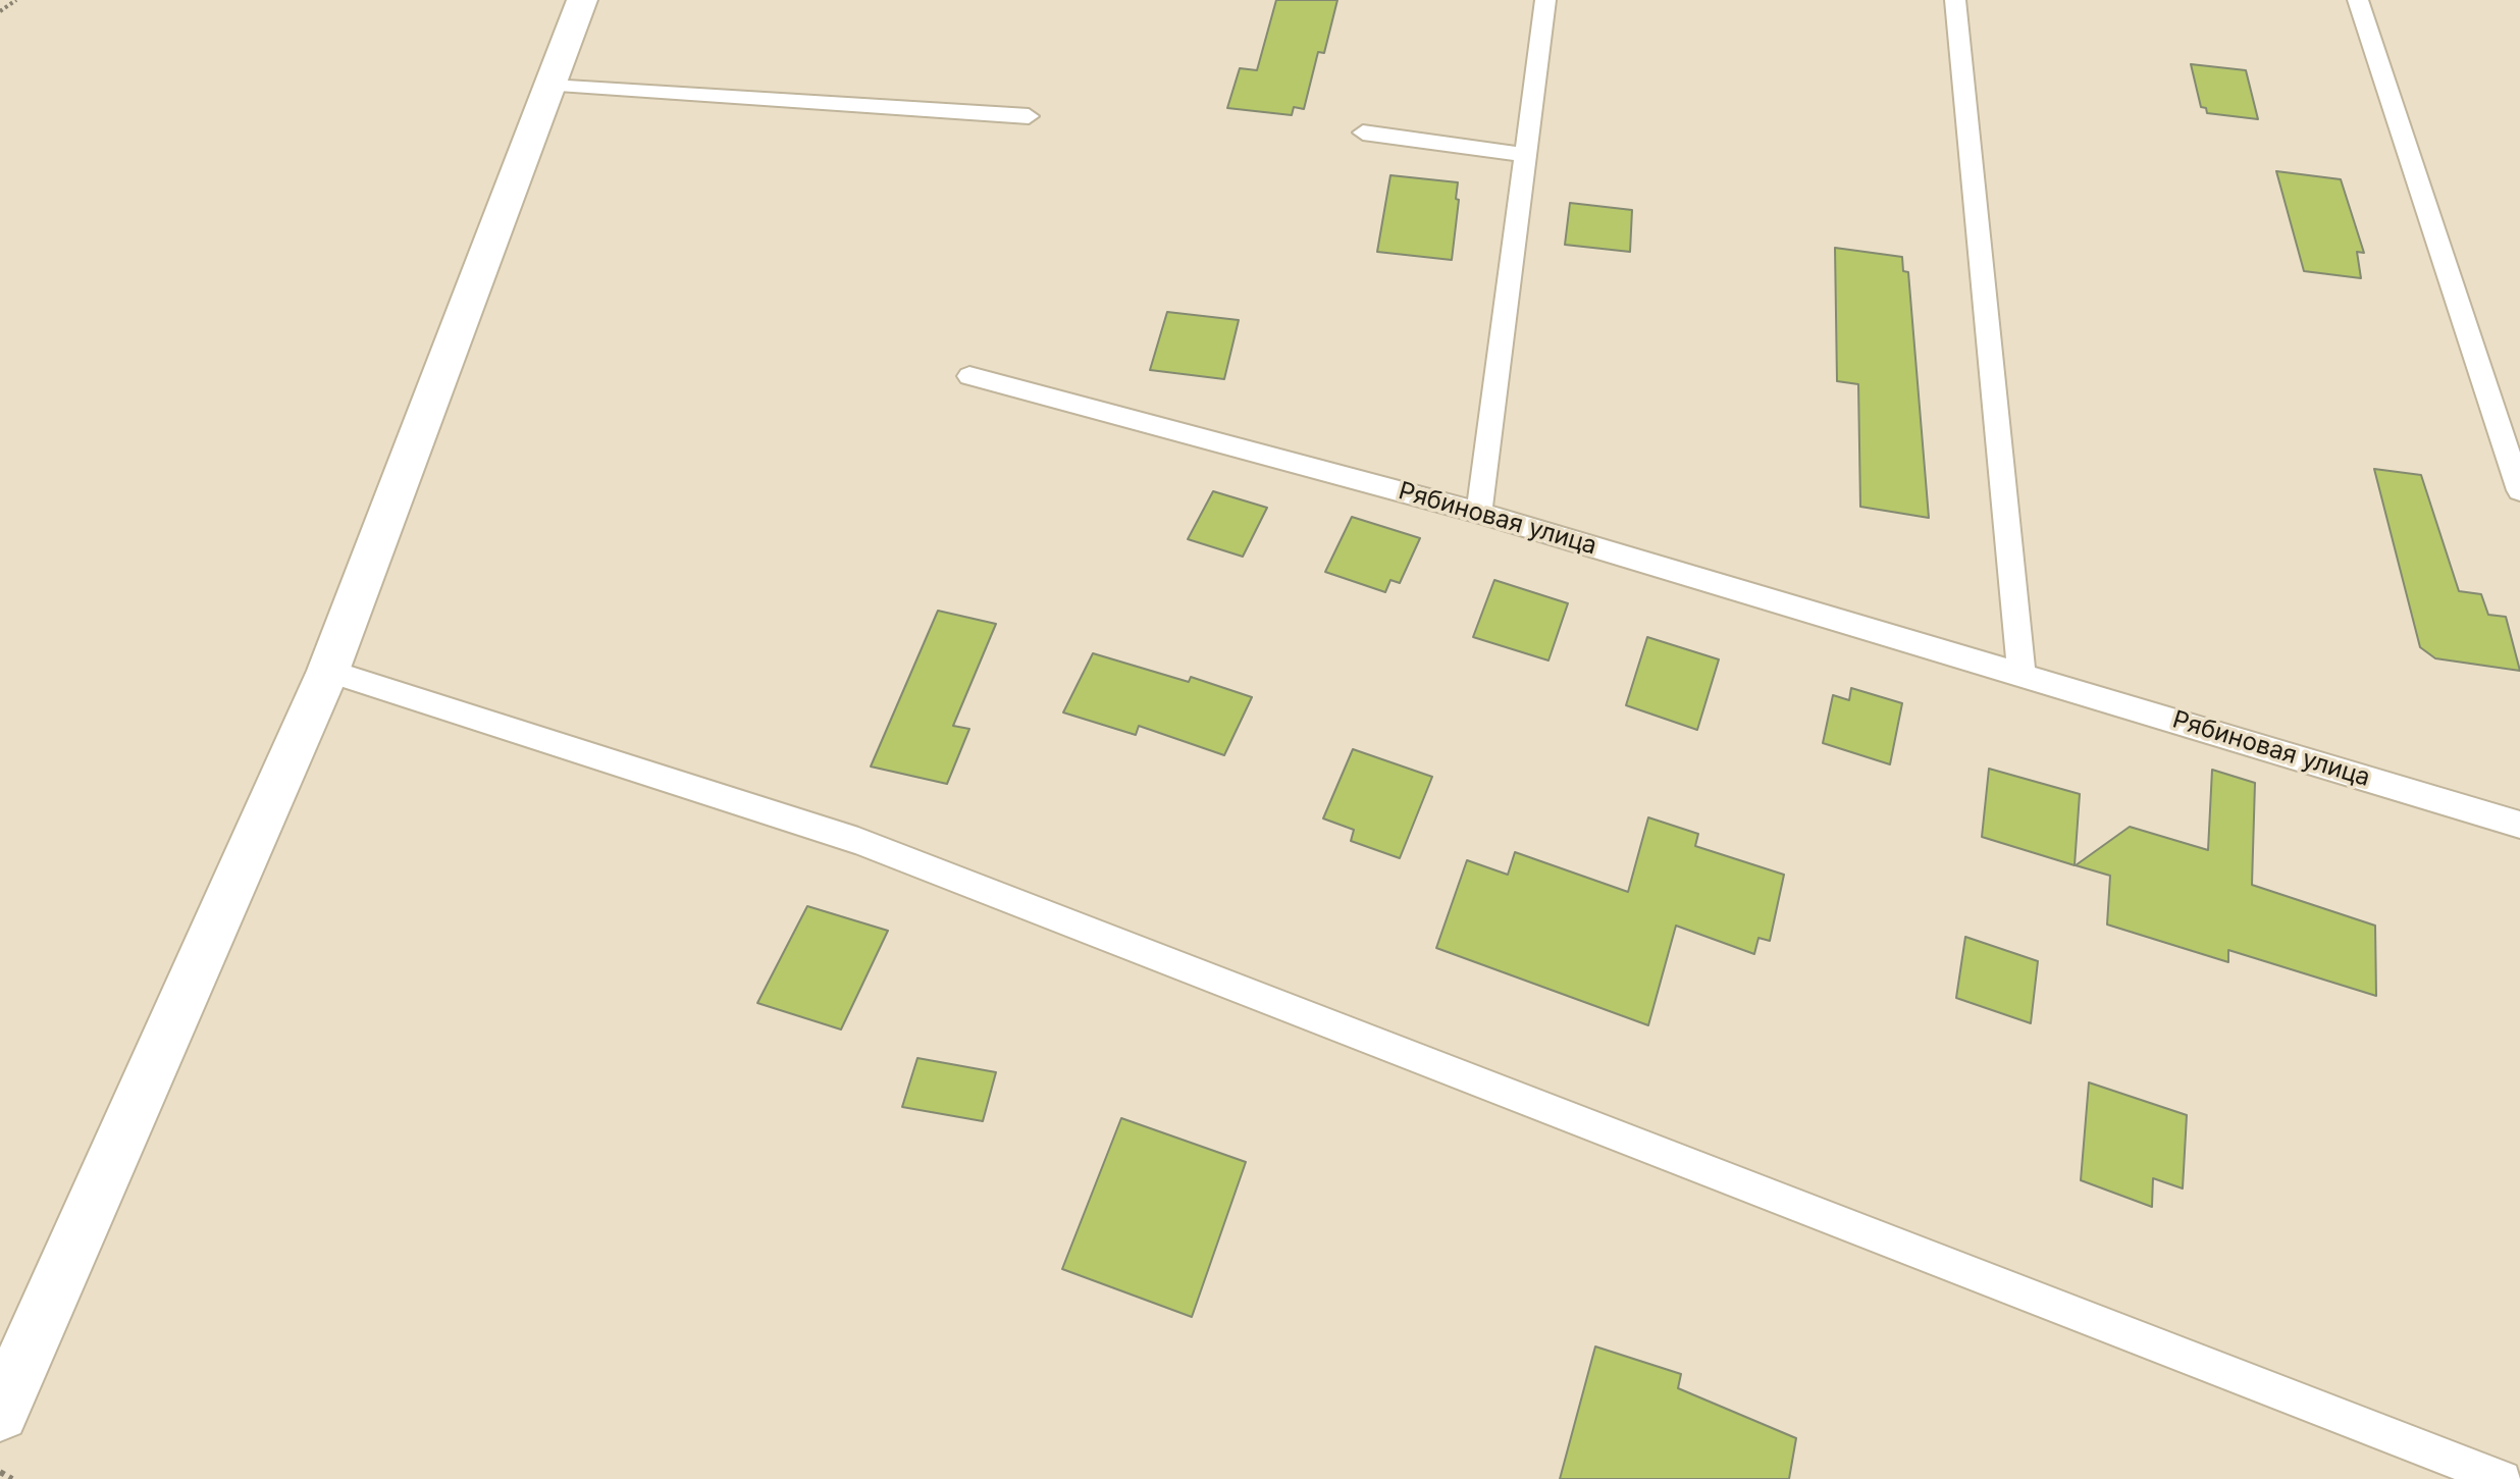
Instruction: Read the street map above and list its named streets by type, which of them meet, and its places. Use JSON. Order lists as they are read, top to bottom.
{
  "streets": {
    "lane": ["Рябиновая улица"]
  }
}
